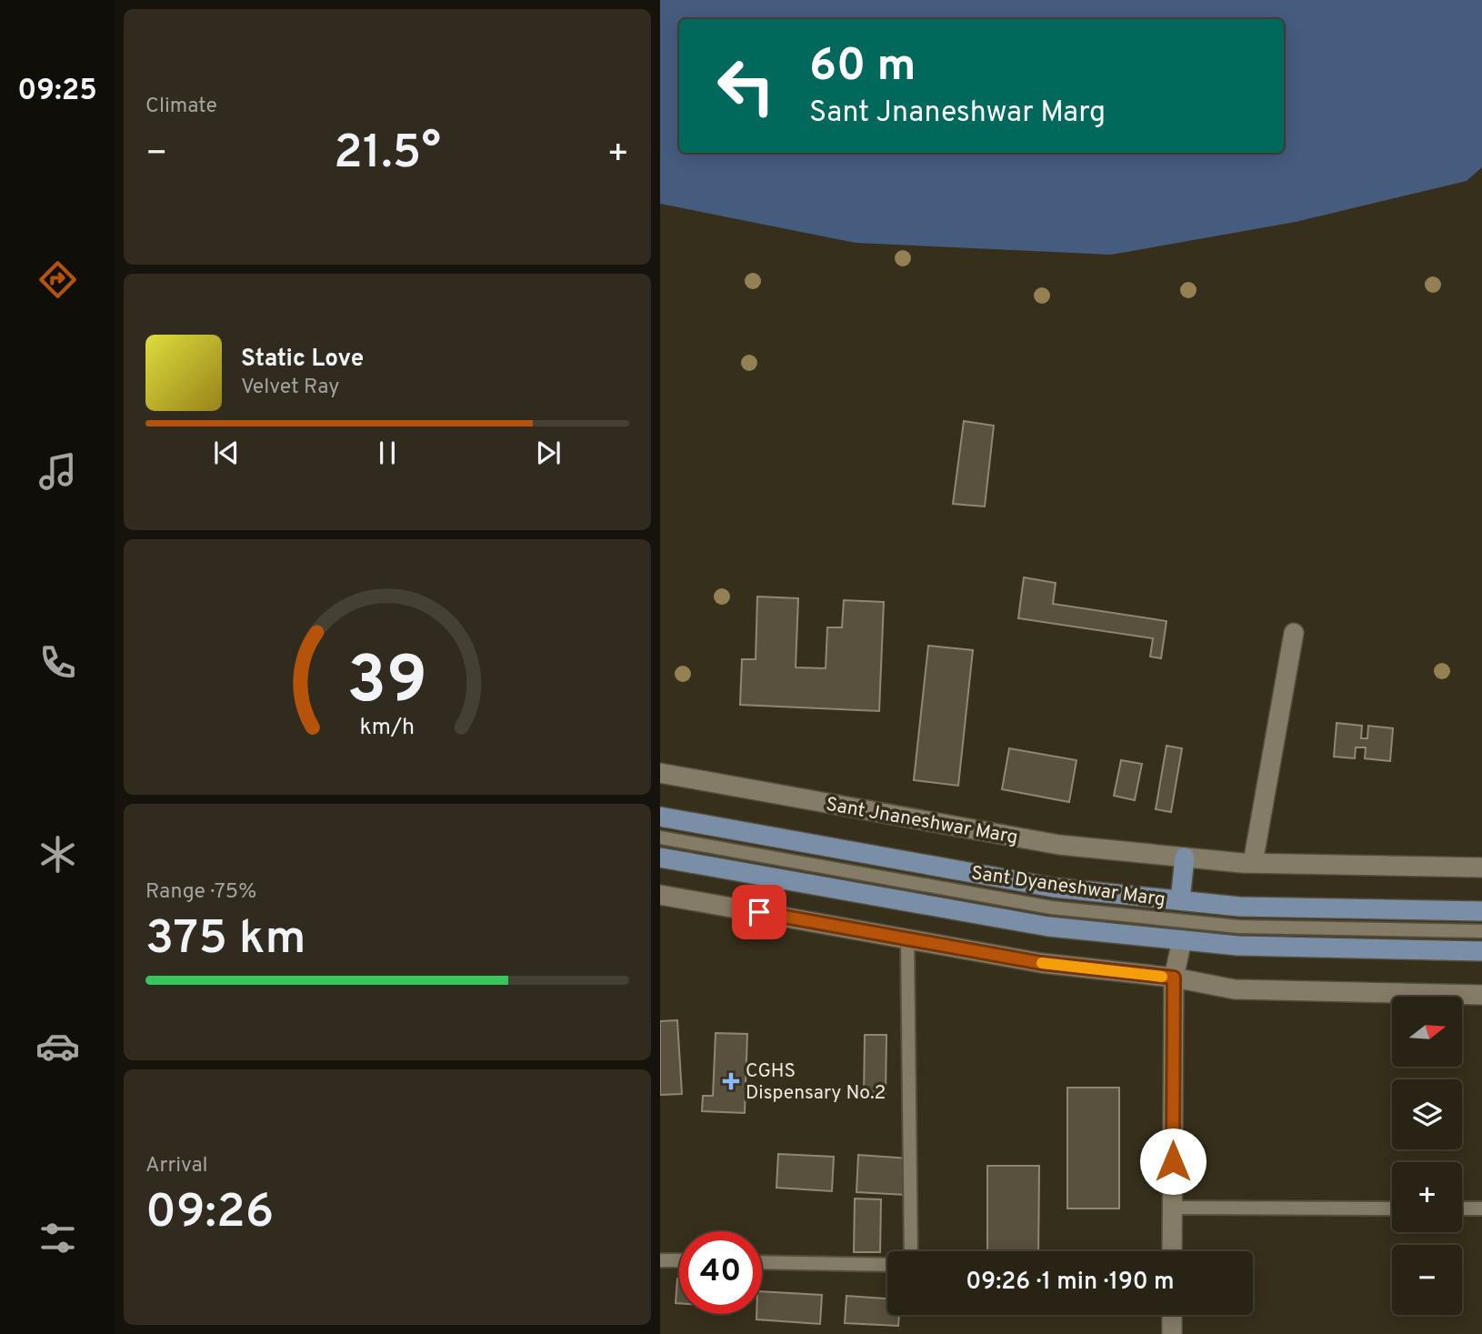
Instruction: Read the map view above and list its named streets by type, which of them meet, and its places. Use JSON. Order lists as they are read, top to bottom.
{
  "streets": {
    "main road": ["Sant Dyaneshwar Marg"],
    "street": ["Sant Jnaneshwar Marg"]
  },
  "places": {
    "health": ["CGHS Dispensary No.2"]
  },
  "north": "right",
  "page": {
    "tabs": "09:25",
    "tile": [
      "Climate",
      ["Range · 75%", "375 km"],
      ["Arrival", "09:26"]
    ],
    "turn": ["60 m", "Sant Jnaneshwar Marg"],
    "heat": ["−", "21.5°", "+"],
    "song": ["Static Love", "Velvet Ray"],
    "map_buttons": ["+", "−"],
    "limit": "40",
    "trip": "09:26 · 1 min · 190 m",
    "gauge": ["39", "km/h"]
  }
}
